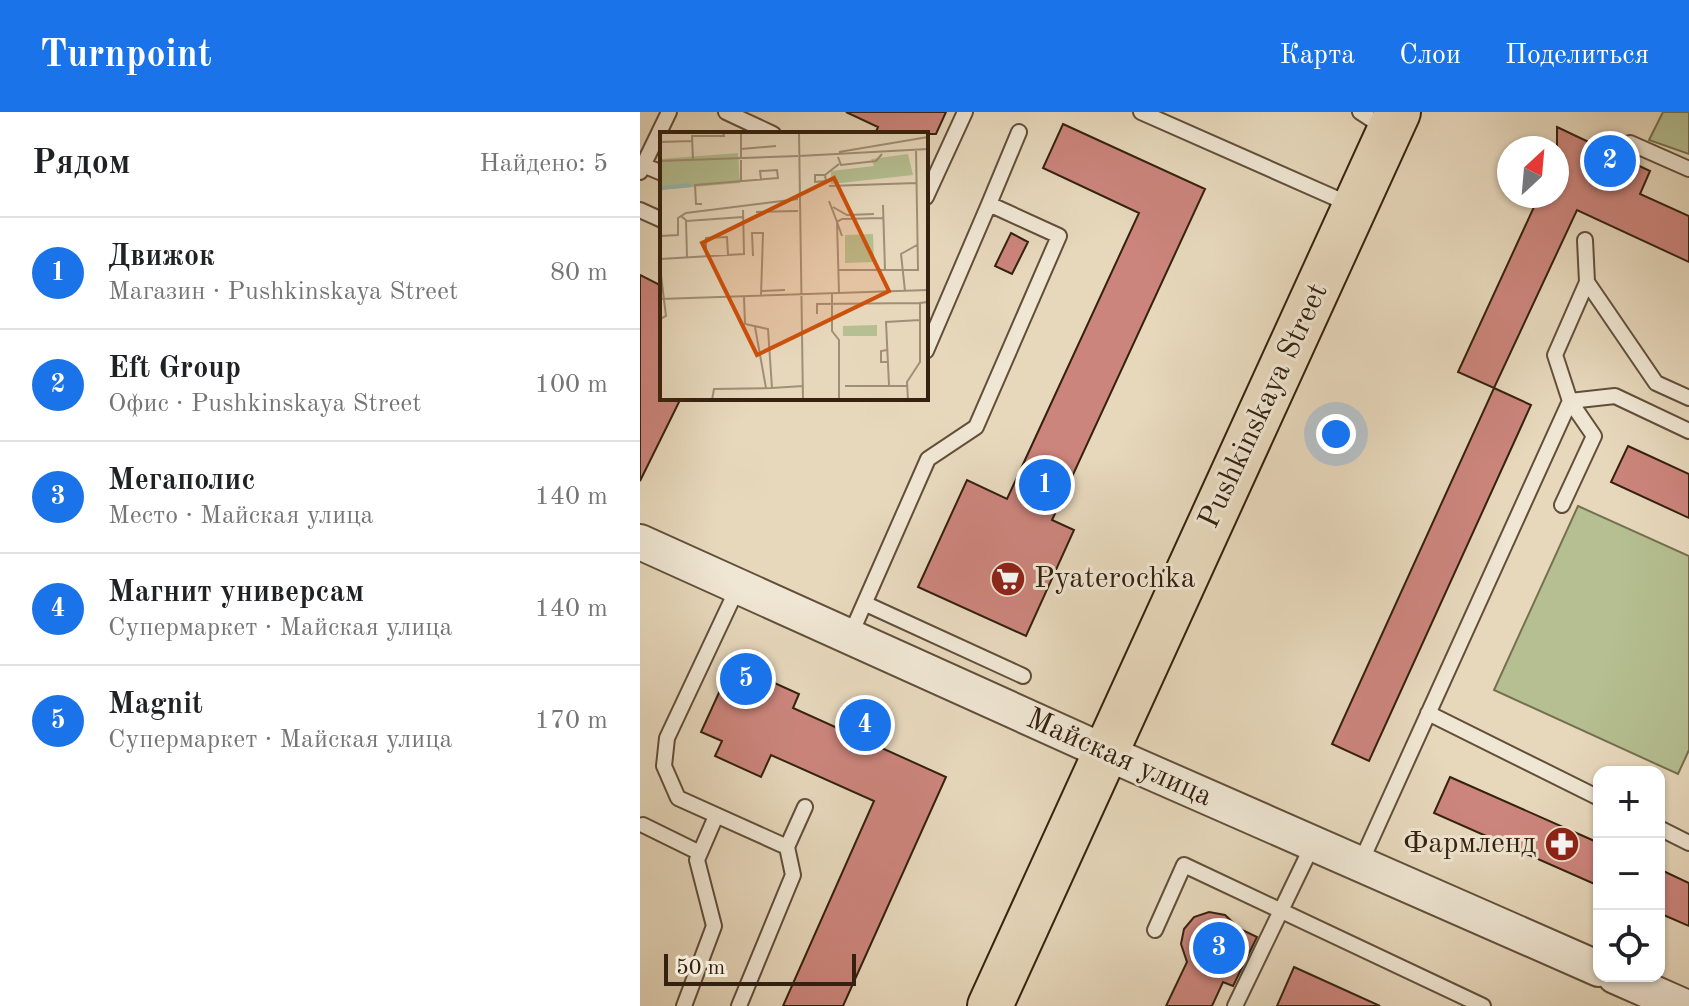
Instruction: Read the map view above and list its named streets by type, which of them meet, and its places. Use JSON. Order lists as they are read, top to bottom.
{
  "streets": {
    "main road": ["Pushkinskaya Street"],
    "street": ["Майская улица"]
  },
  "crossings": [
    ["Pushkinskaya Street", "Майская улица"]
  ],
  "places": {
    "supermarket": ["Pyaterochka"],
    "pharmacy": ["Фармленд"]
  },
  "scale_bar": "50 m",
  "north": "top right",
  "page": {
    "header": "Turnpoint",
    "nav": ["Карта", "Слои", "Поделиться"],
    "heading": ["Рядом", "Найдено: 5"],
    "pins": [
      "2",
      "1",
      "5",
      "4",
      "3"
    ],
    "list": [
      {
        "mark": "1",
        "name": "Движок",
        "note": "Магазин · Pushkinskaya Street",
        "value": "80 m"
      },
      {
        "mark": "2",
        "name": "Eft Group",
        "note": "Офис · Pushkinskaya Street",
        "value": "100 m"
      },
      {
        "mark": "3",
        "name": "Мегаполис",
        "note": "Место · Майская улица",
        "value": "140 m"
      },
      {
        "mark": "4",
        "name": "Магнит универсам",
        "note": "Супермаркет · Майская улица",
        "value": "140 m"
      },
      {
        "mark": "5",
        "name": "Magnit",
        "note": "Супермаркет · Майская улица",
        "value": "170 m"
      }
    ],
    "map_buttons": ["+", "−"],
    "scale": "50 m"
  }
}
